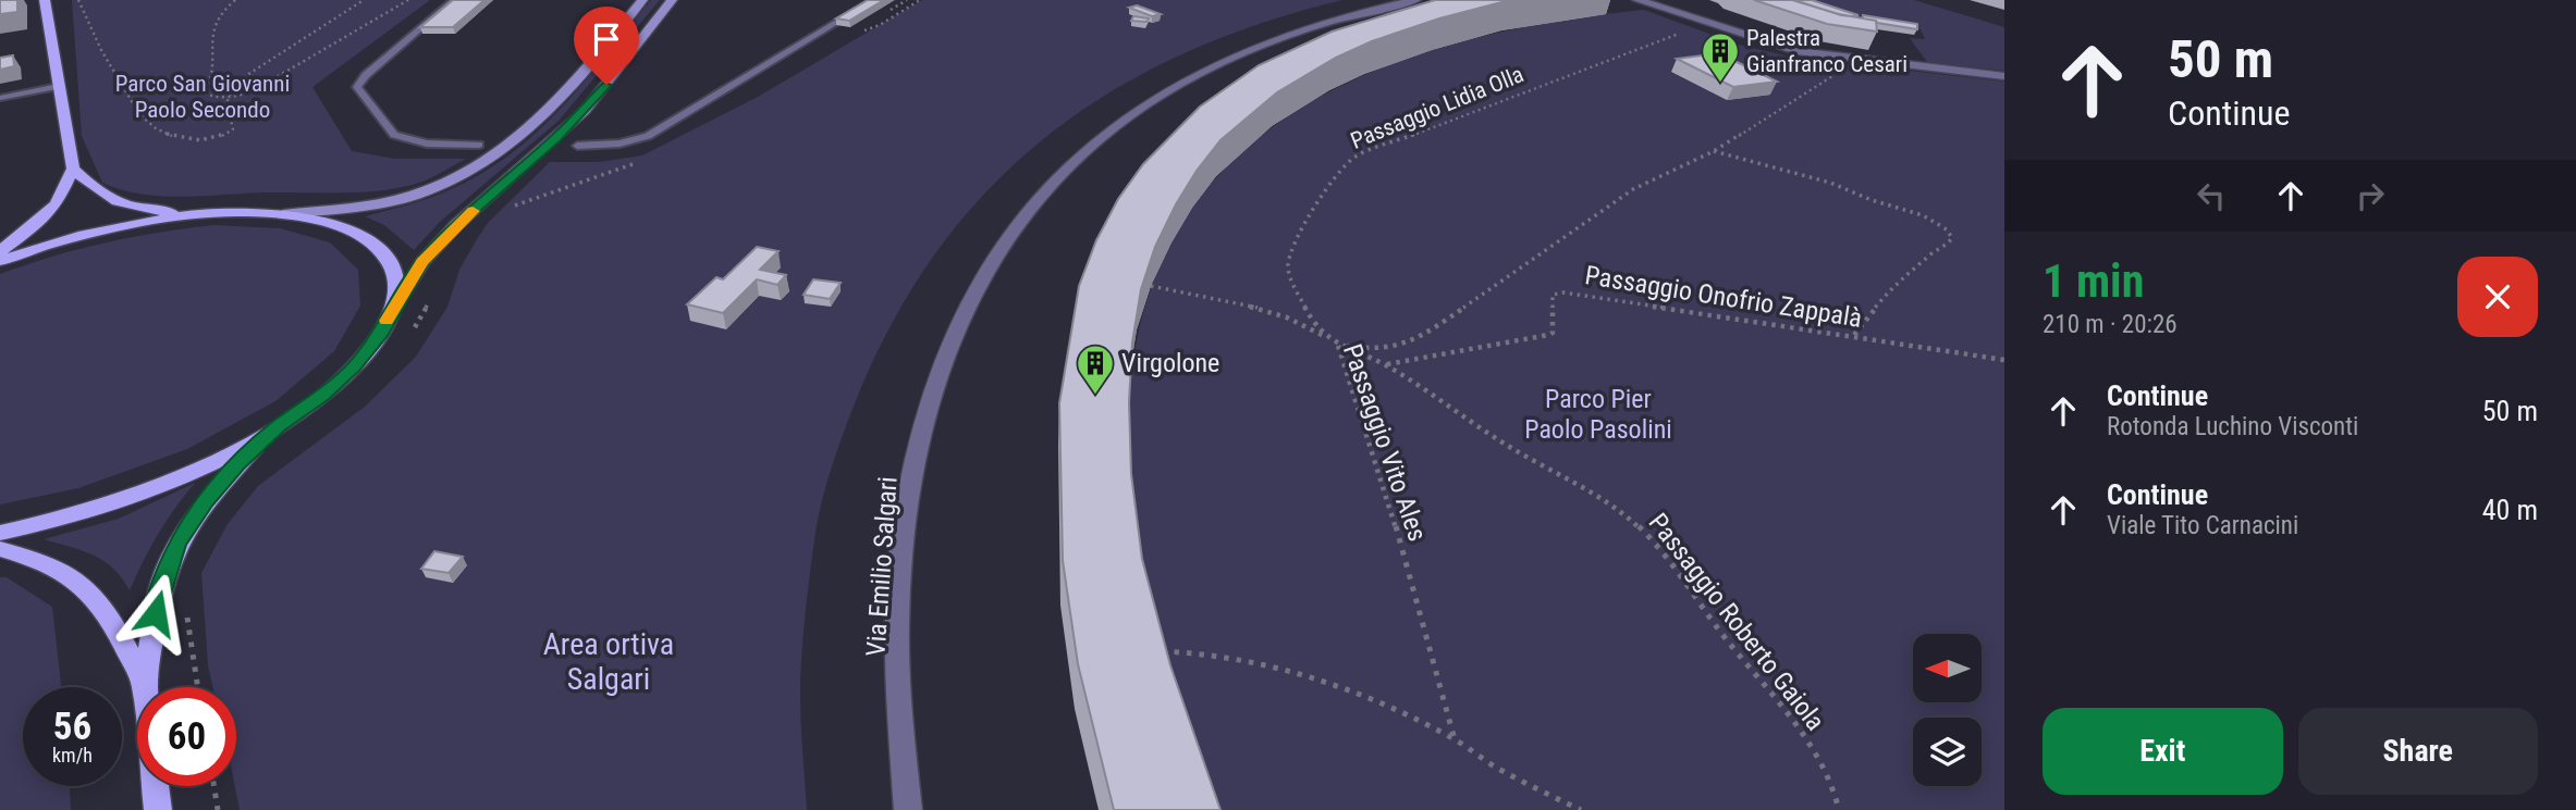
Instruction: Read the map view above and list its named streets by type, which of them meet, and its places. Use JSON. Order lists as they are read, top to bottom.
{
  "streets": {
    "street": ["Via Emilio Salgari"],
    "path": [
      "Passaggio Lidia Olla",
      "Passaggio Onofrio Zappalà",
      "Passaggio Vito Ales",
      "Passaggio Roberto Gaiola"
    ]
  },
  "crossings": [
    ["Passaggio Lidia Olla", "Passaggio Vito Ales"],
    ["Passaggio Lidia Olla", "Passaggio Roberto Gaiola"],
    ["Passaggio Onofrio Zappalà", "Passaggio Roberto Gaiola"],
    ["Passaggio Vito Ales", "Passaggio Roberto Gaiola"]
  ],
  "parks": ["Parco San Giovanni Paolo Secondo", "Parco Pier Paolo Pasolini", "Area ortiva Salgari"],
  "places": {
    "building": ["Palestra Gianfranco Cesari", "Virgolone"]
  },
  "north": "left",
  "page": {
    "turn": ["50 m", "Continue"],
    "heading": ["1 min", "210 m · 20:26"],
    "list": [
      {
        "name": "Continue",
        "note": "Rotonda Luchino Visconti",
        "value": "50 m"
      },
      {
        "name": "Continue",
        "note": "Viale Tito Carnacini",
        "value": "40 m"
      }
    ],
    "speed": "56 km/h",
    "limit": "60",
    "buttons": ["Exit", "Share"]
  }
}
